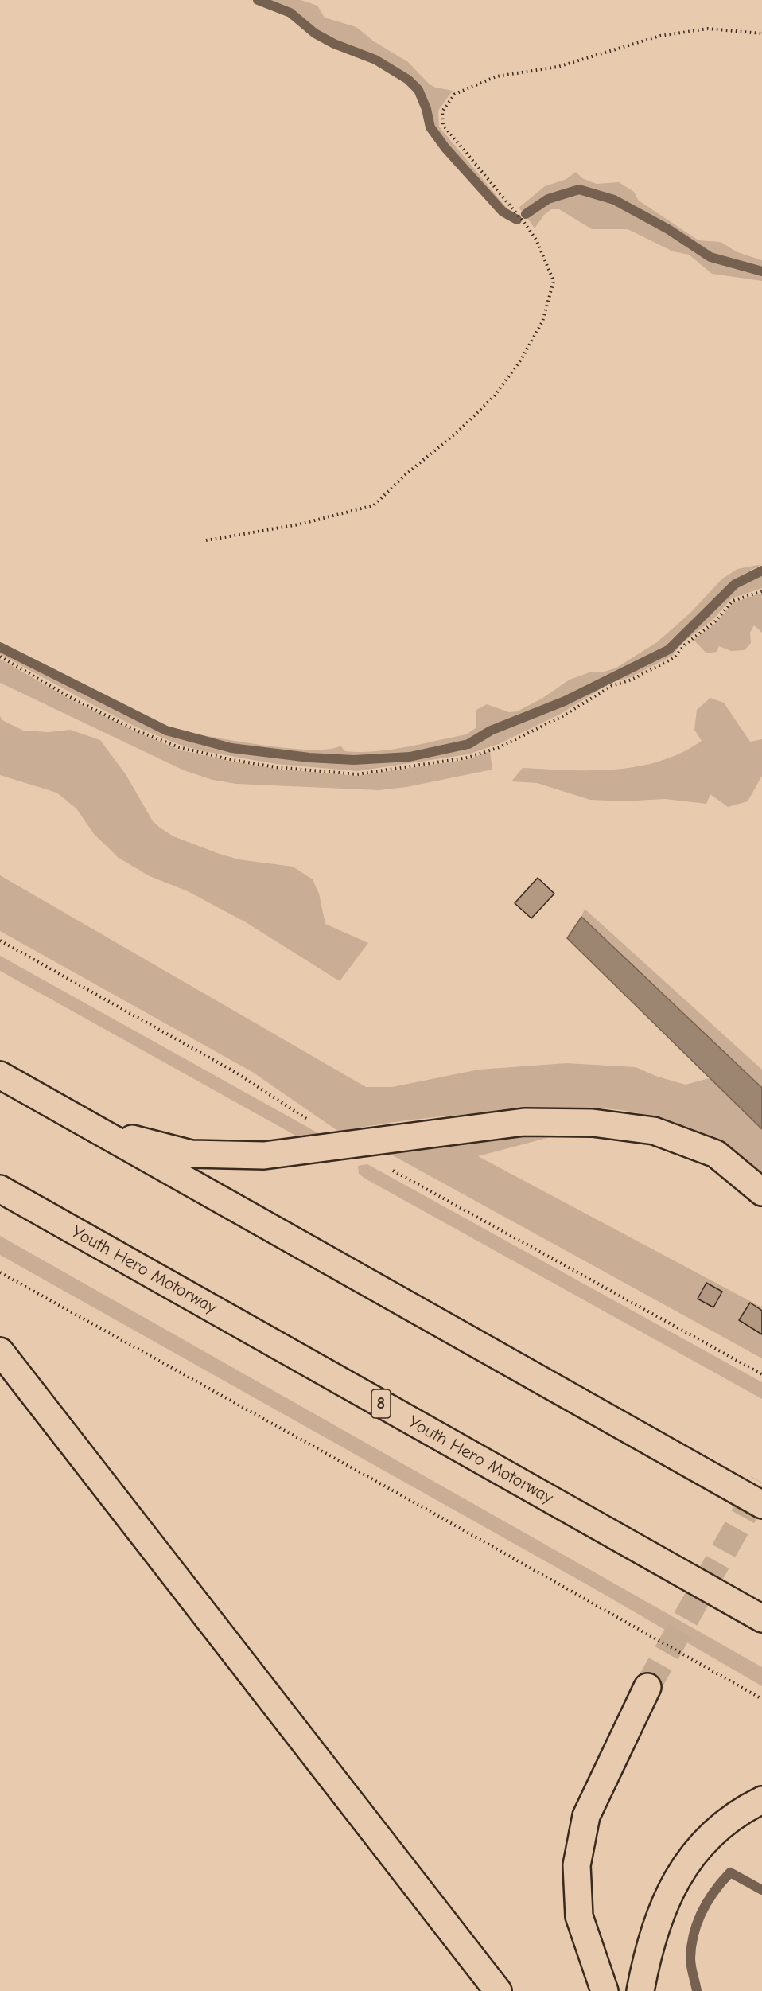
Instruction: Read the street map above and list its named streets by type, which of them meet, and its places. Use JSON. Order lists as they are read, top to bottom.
{
  "streets": {
    "main road": ["Youth Hero Motorway", "8"]
  }
}
